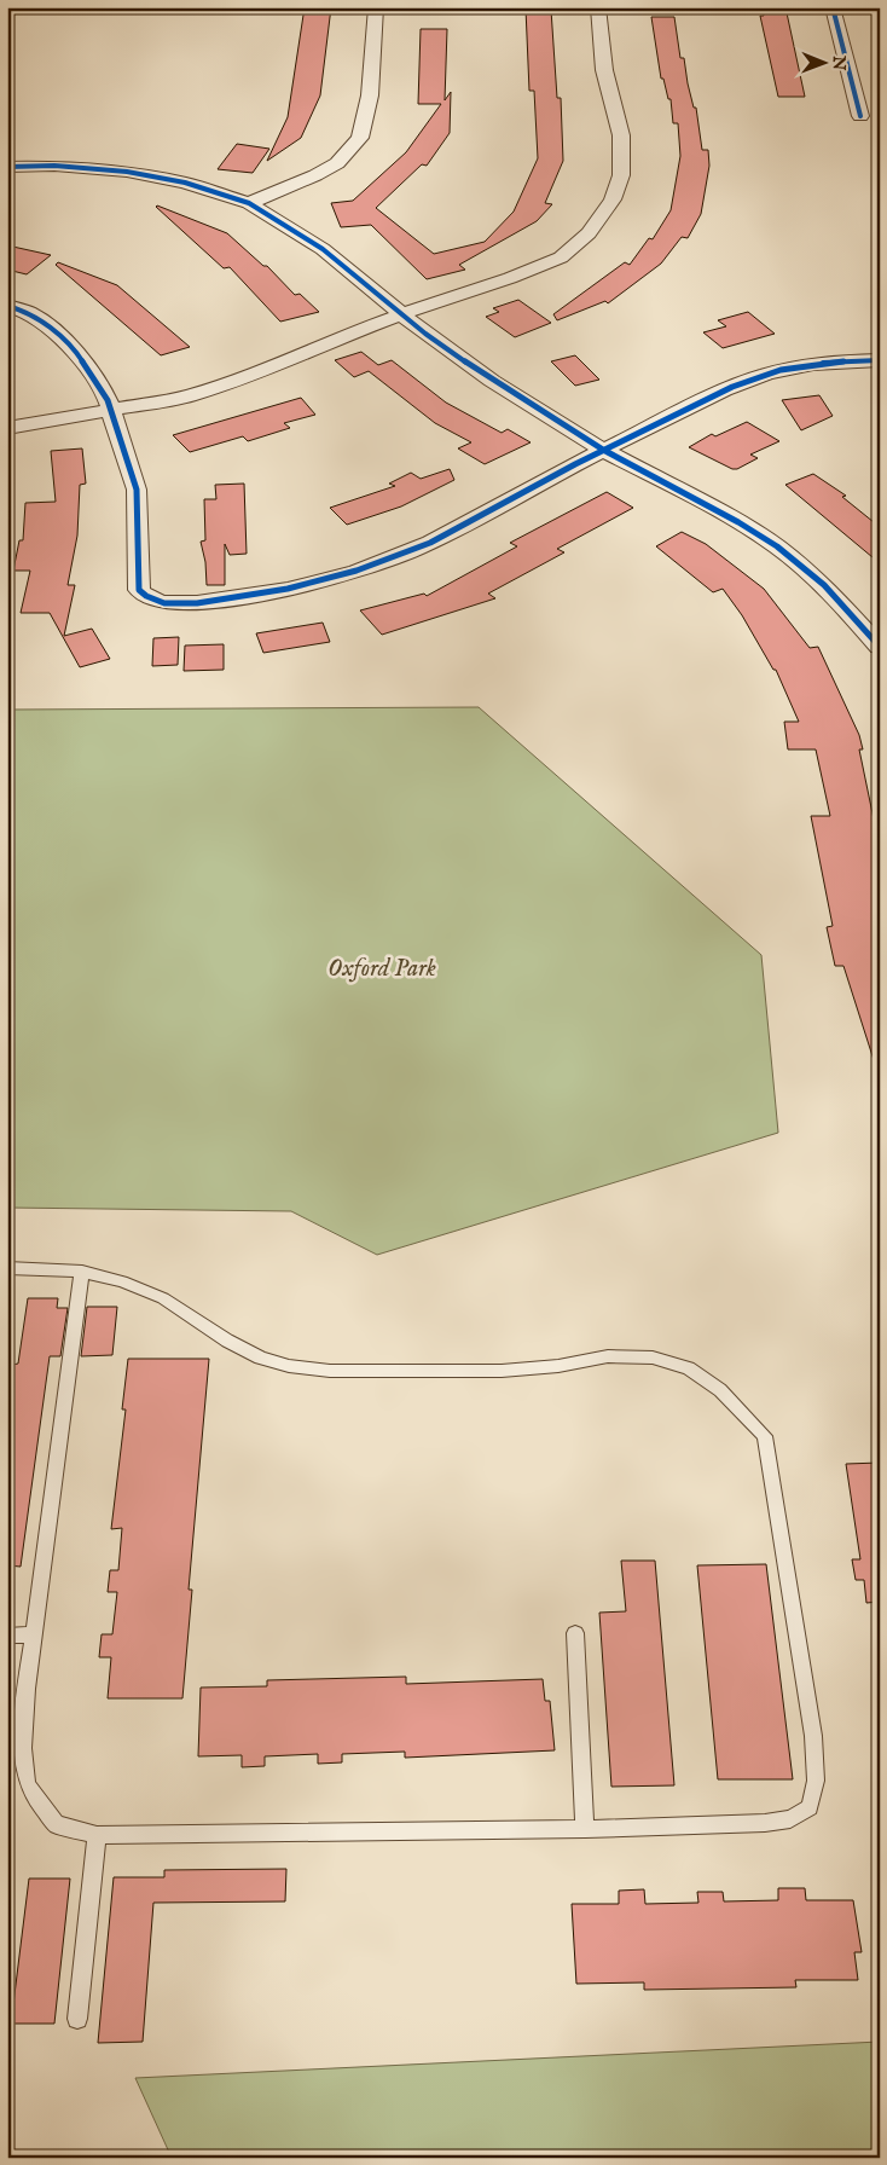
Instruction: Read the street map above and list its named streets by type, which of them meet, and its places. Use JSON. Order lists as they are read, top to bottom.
{
  "parks": ["Oxford Park"],
  "north": "right"
}
